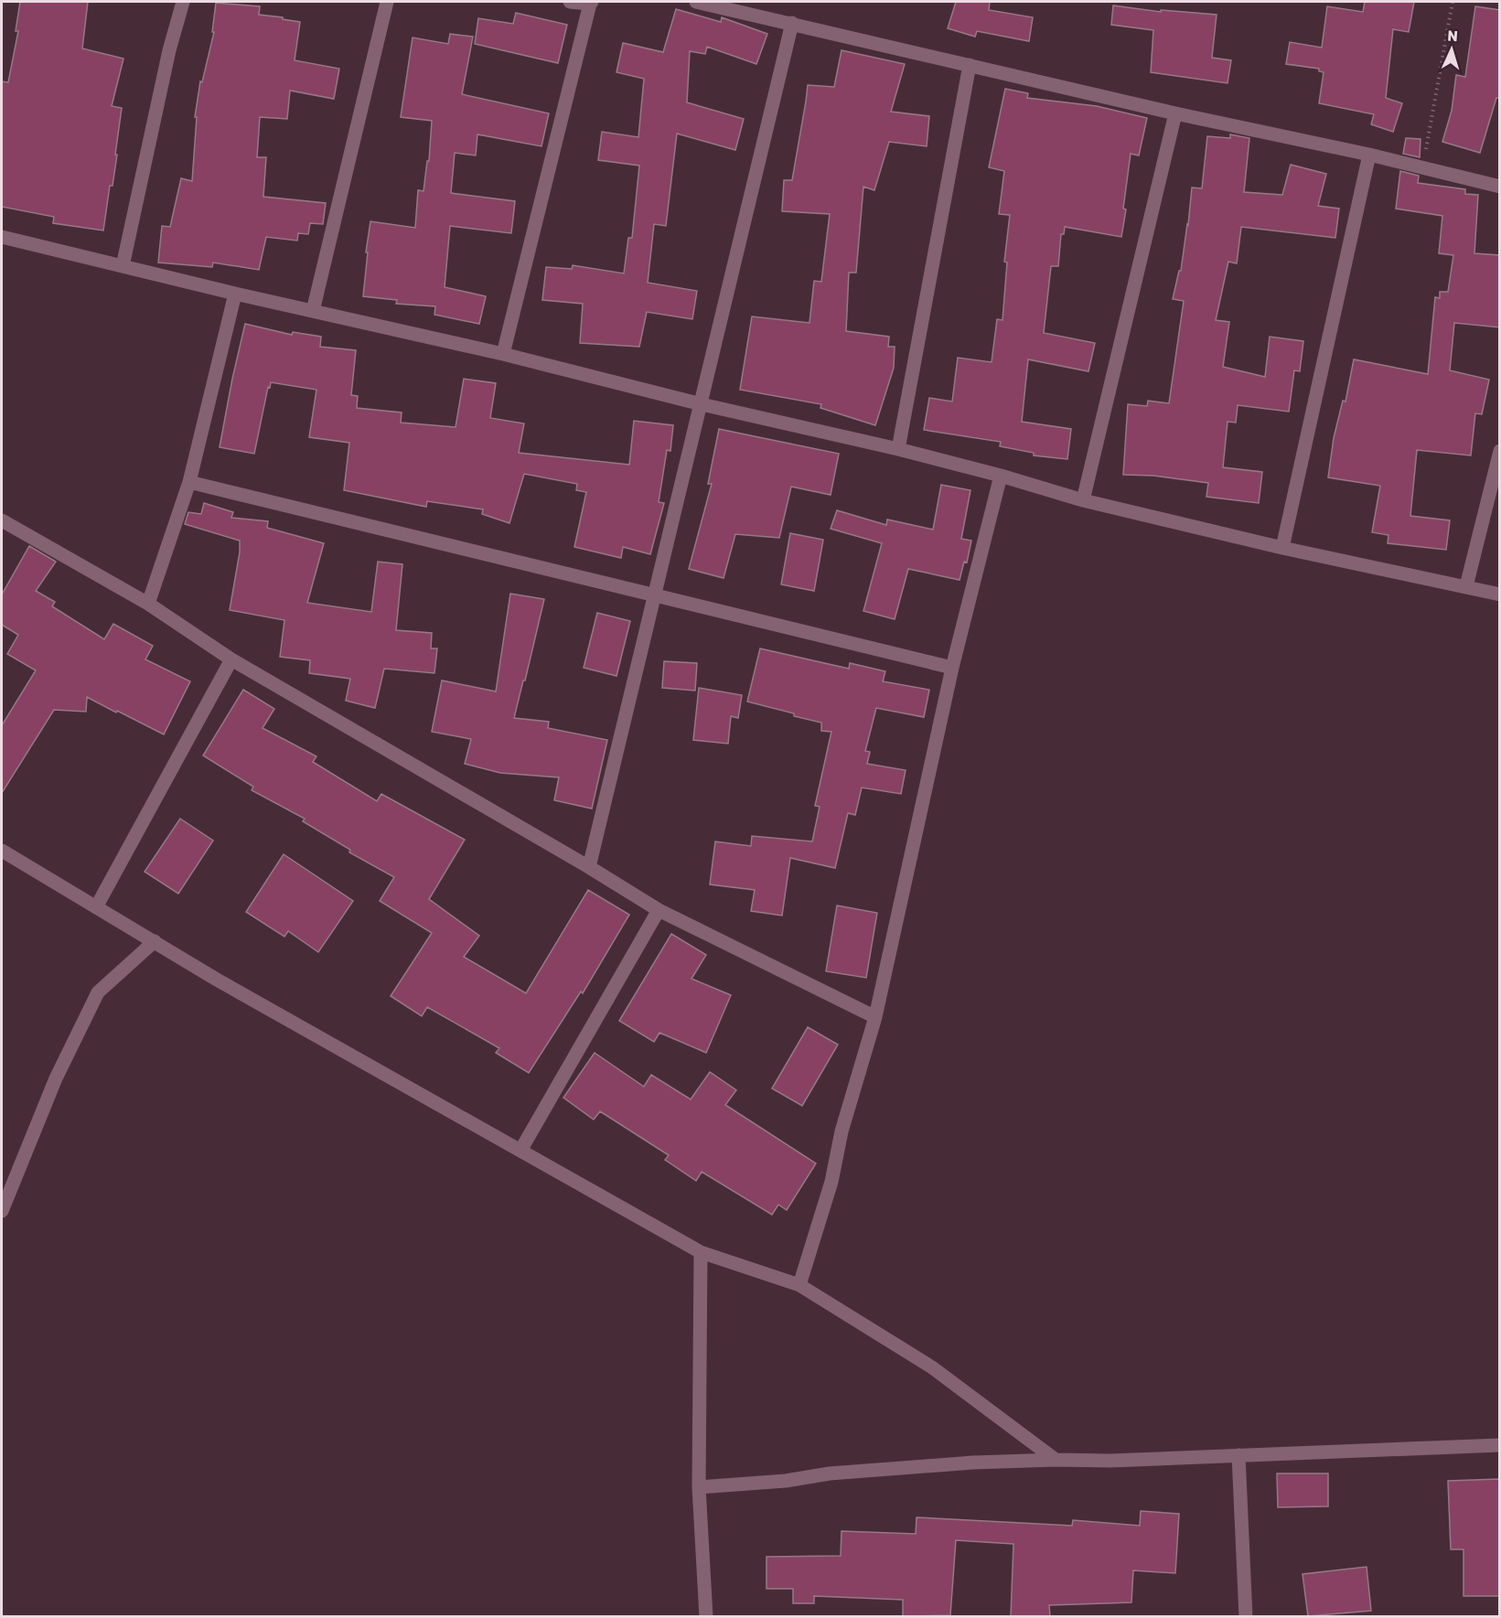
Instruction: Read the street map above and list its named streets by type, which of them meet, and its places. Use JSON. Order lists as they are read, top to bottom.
{
  "north": "top"
}
